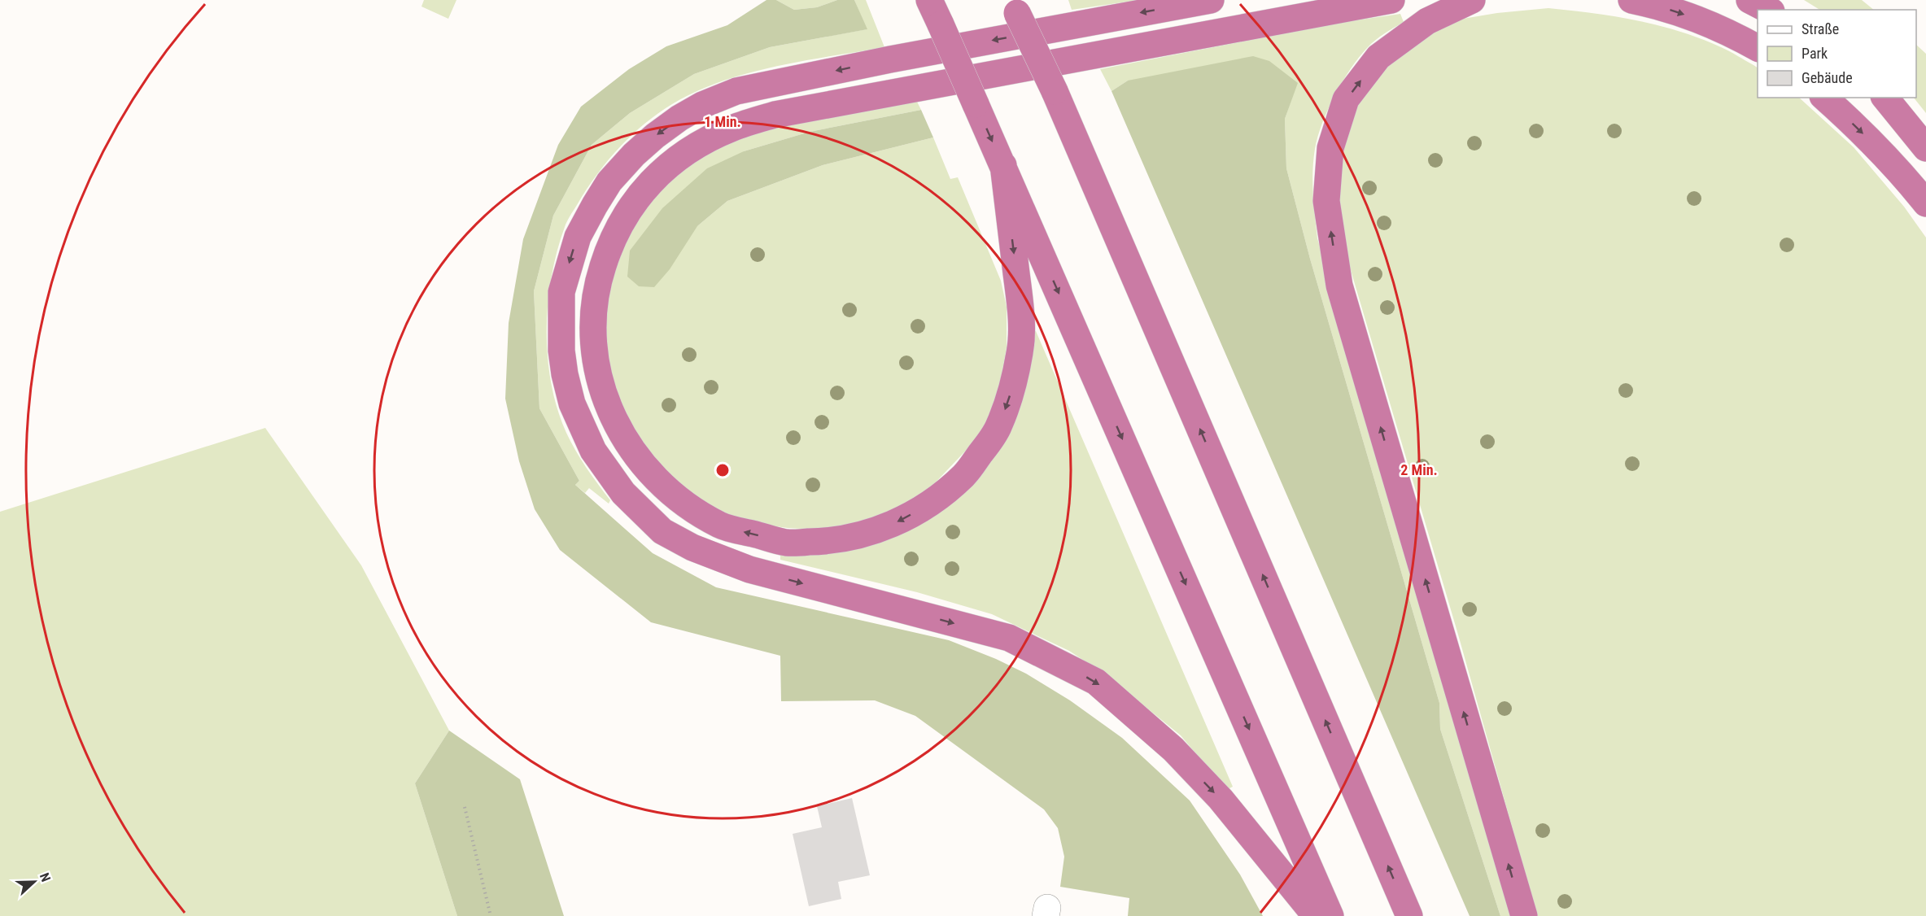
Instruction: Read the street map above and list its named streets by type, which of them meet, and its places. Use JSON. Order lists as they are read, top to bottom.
{
  "legend": ["Straße", "Park", "Gebäude"],
  "north": "right",
  "rings": ["1 Min.", "2 Min."]
}
